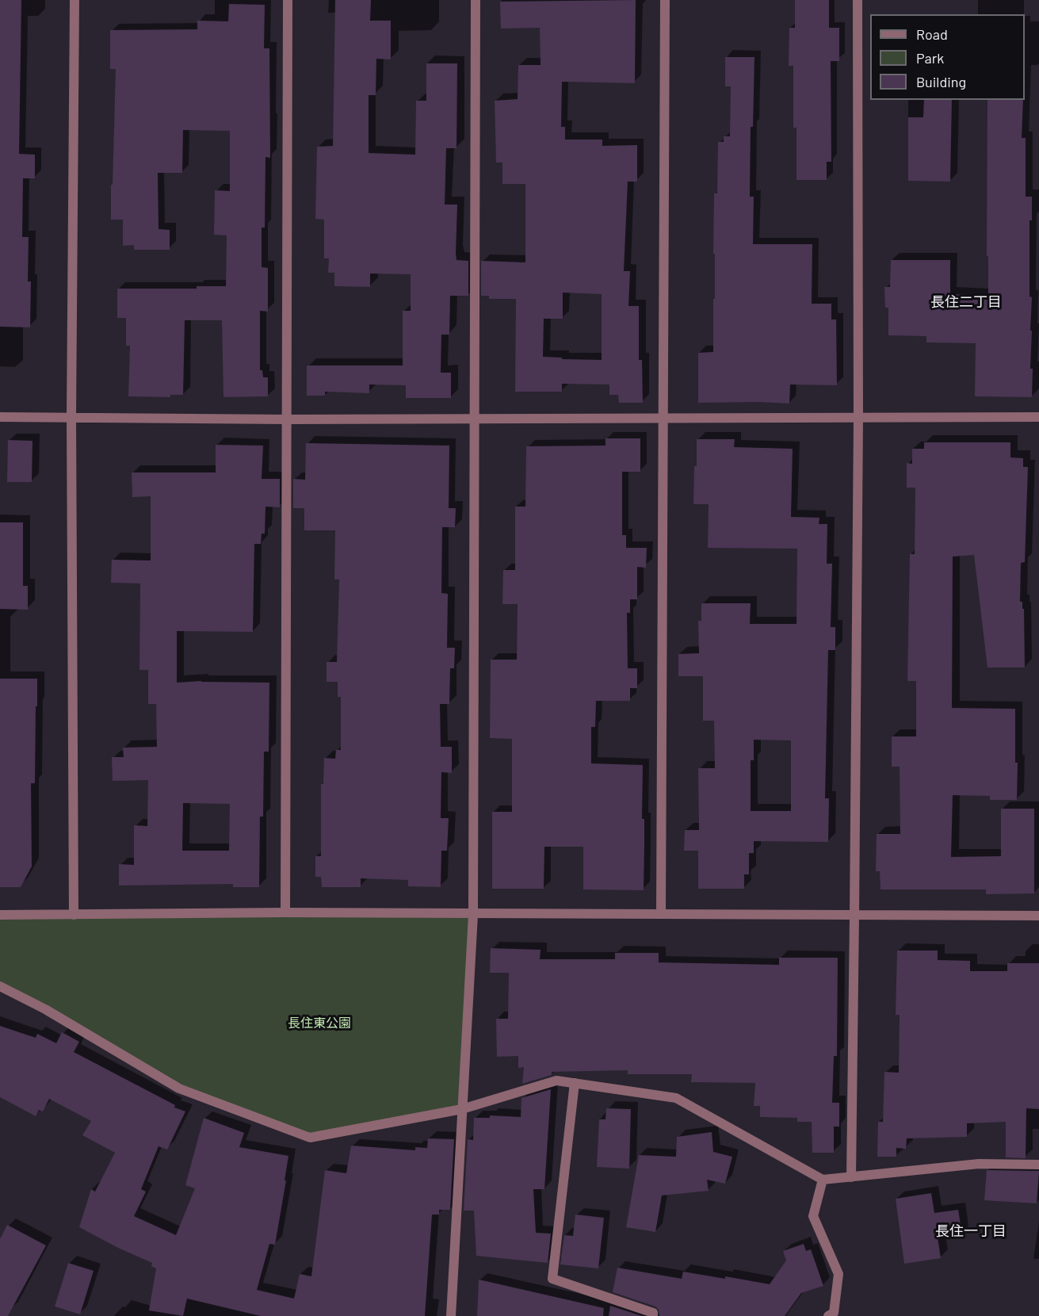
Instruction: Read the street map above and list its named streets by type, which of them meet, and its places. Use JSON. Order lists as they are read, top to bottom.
{
  "districts": ["長住二丁目", "長住一丁目"],
  "parks": ["長住東公園"],
  "legend": ["Road", "Park", "Building"]
}
